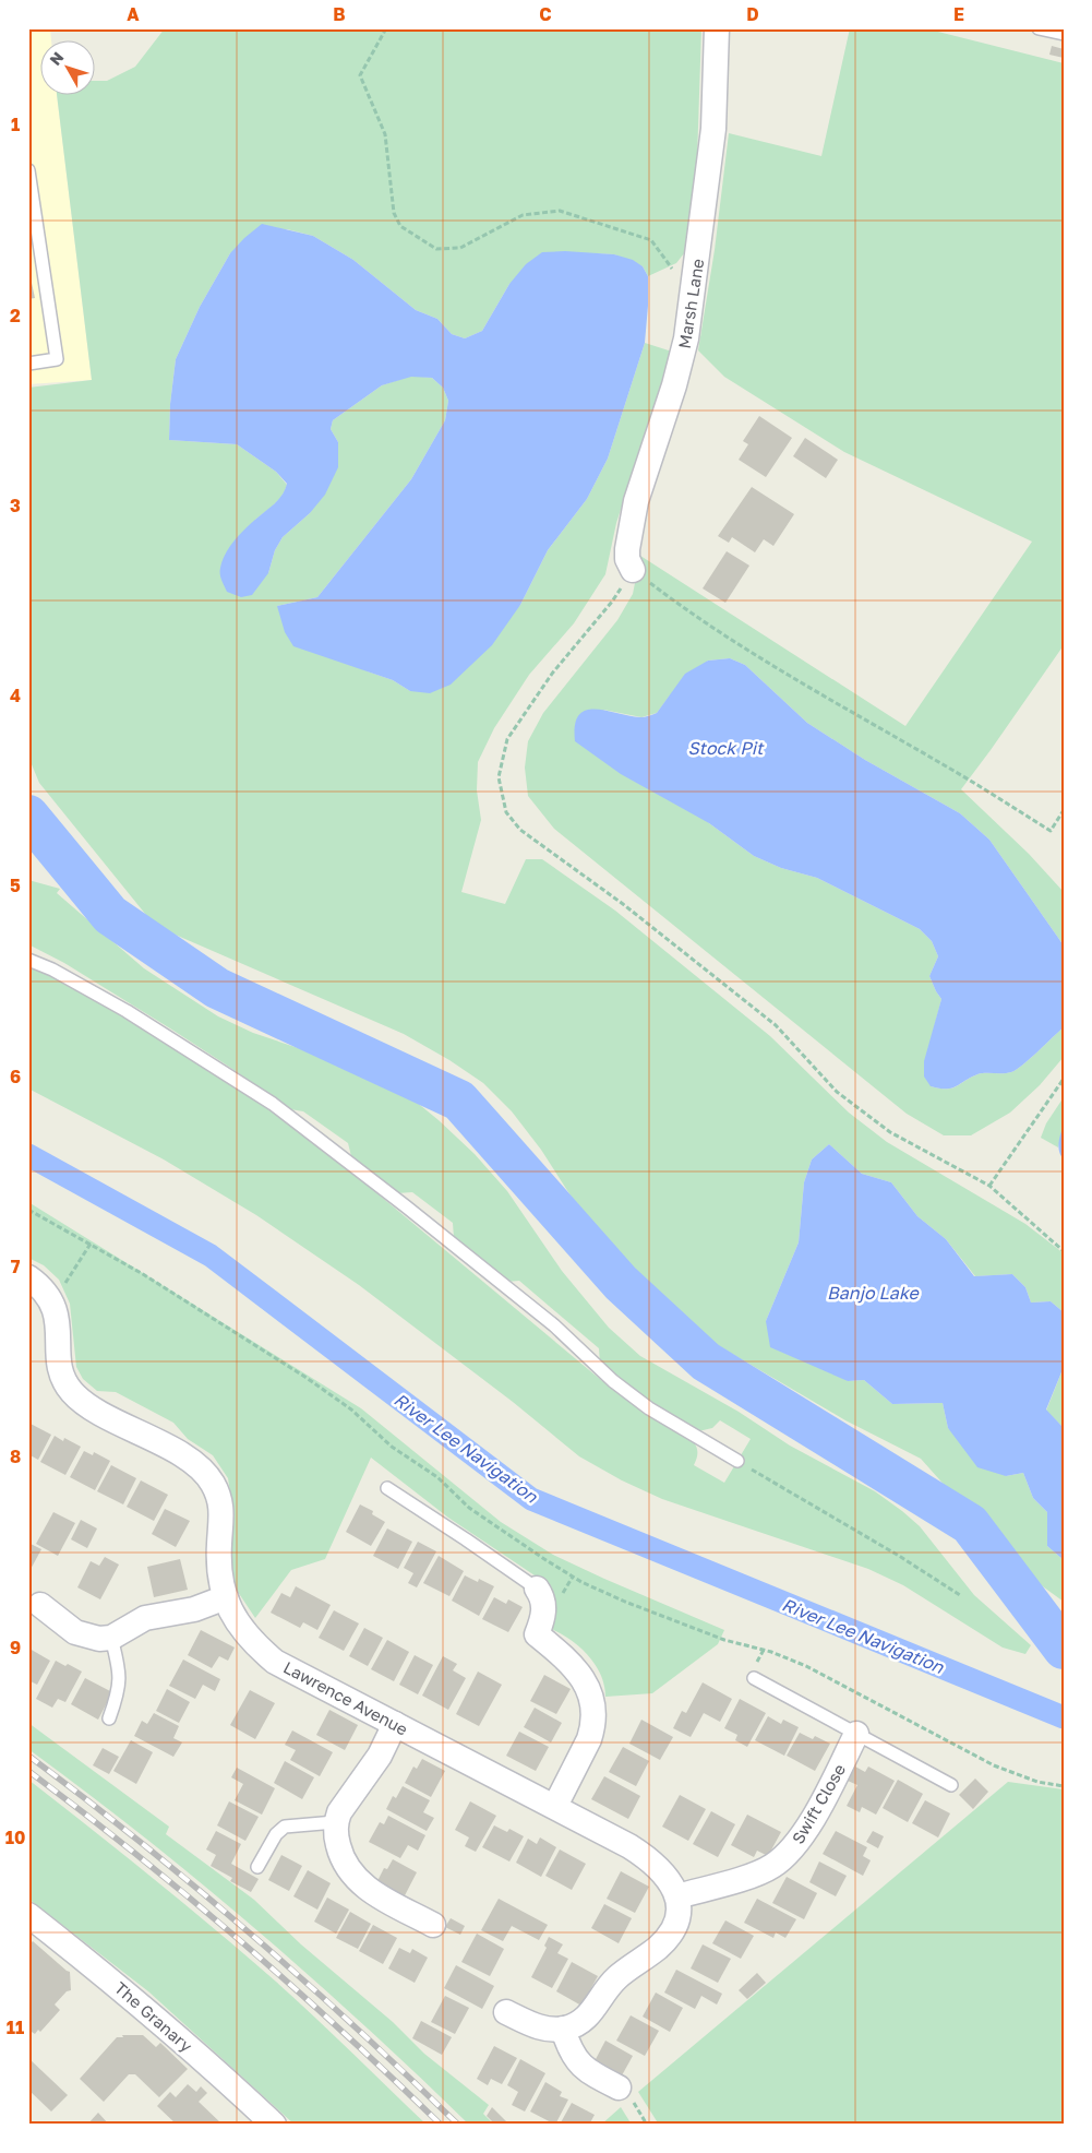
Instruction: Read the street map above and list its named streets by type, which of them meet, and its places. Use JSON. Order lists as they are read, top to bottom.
{
  "streets": {
    "street": [
      "Marsh Lane",
      "Lawrence Avenue",
      "Swift Close",
      "The Granary"
    ]
  },
  "crossings": [
    ["Lawrence Avenue", "Swift Close"]
  ],
  "water": ["Stock Pit", "Banjo Lake", "River Lee Navigation"],
  "north": "top left",
  "grid": {
    "columns": [
      "A",
      "B",
      "C",
      "D",
      "E"
    ],
    "rows": [
      "1",
      "2",
      "3",
      "4",
      "5",
      "6",
      "7",
      "8",
      "9",
      "10",
      "11"
    ]
  }
}
